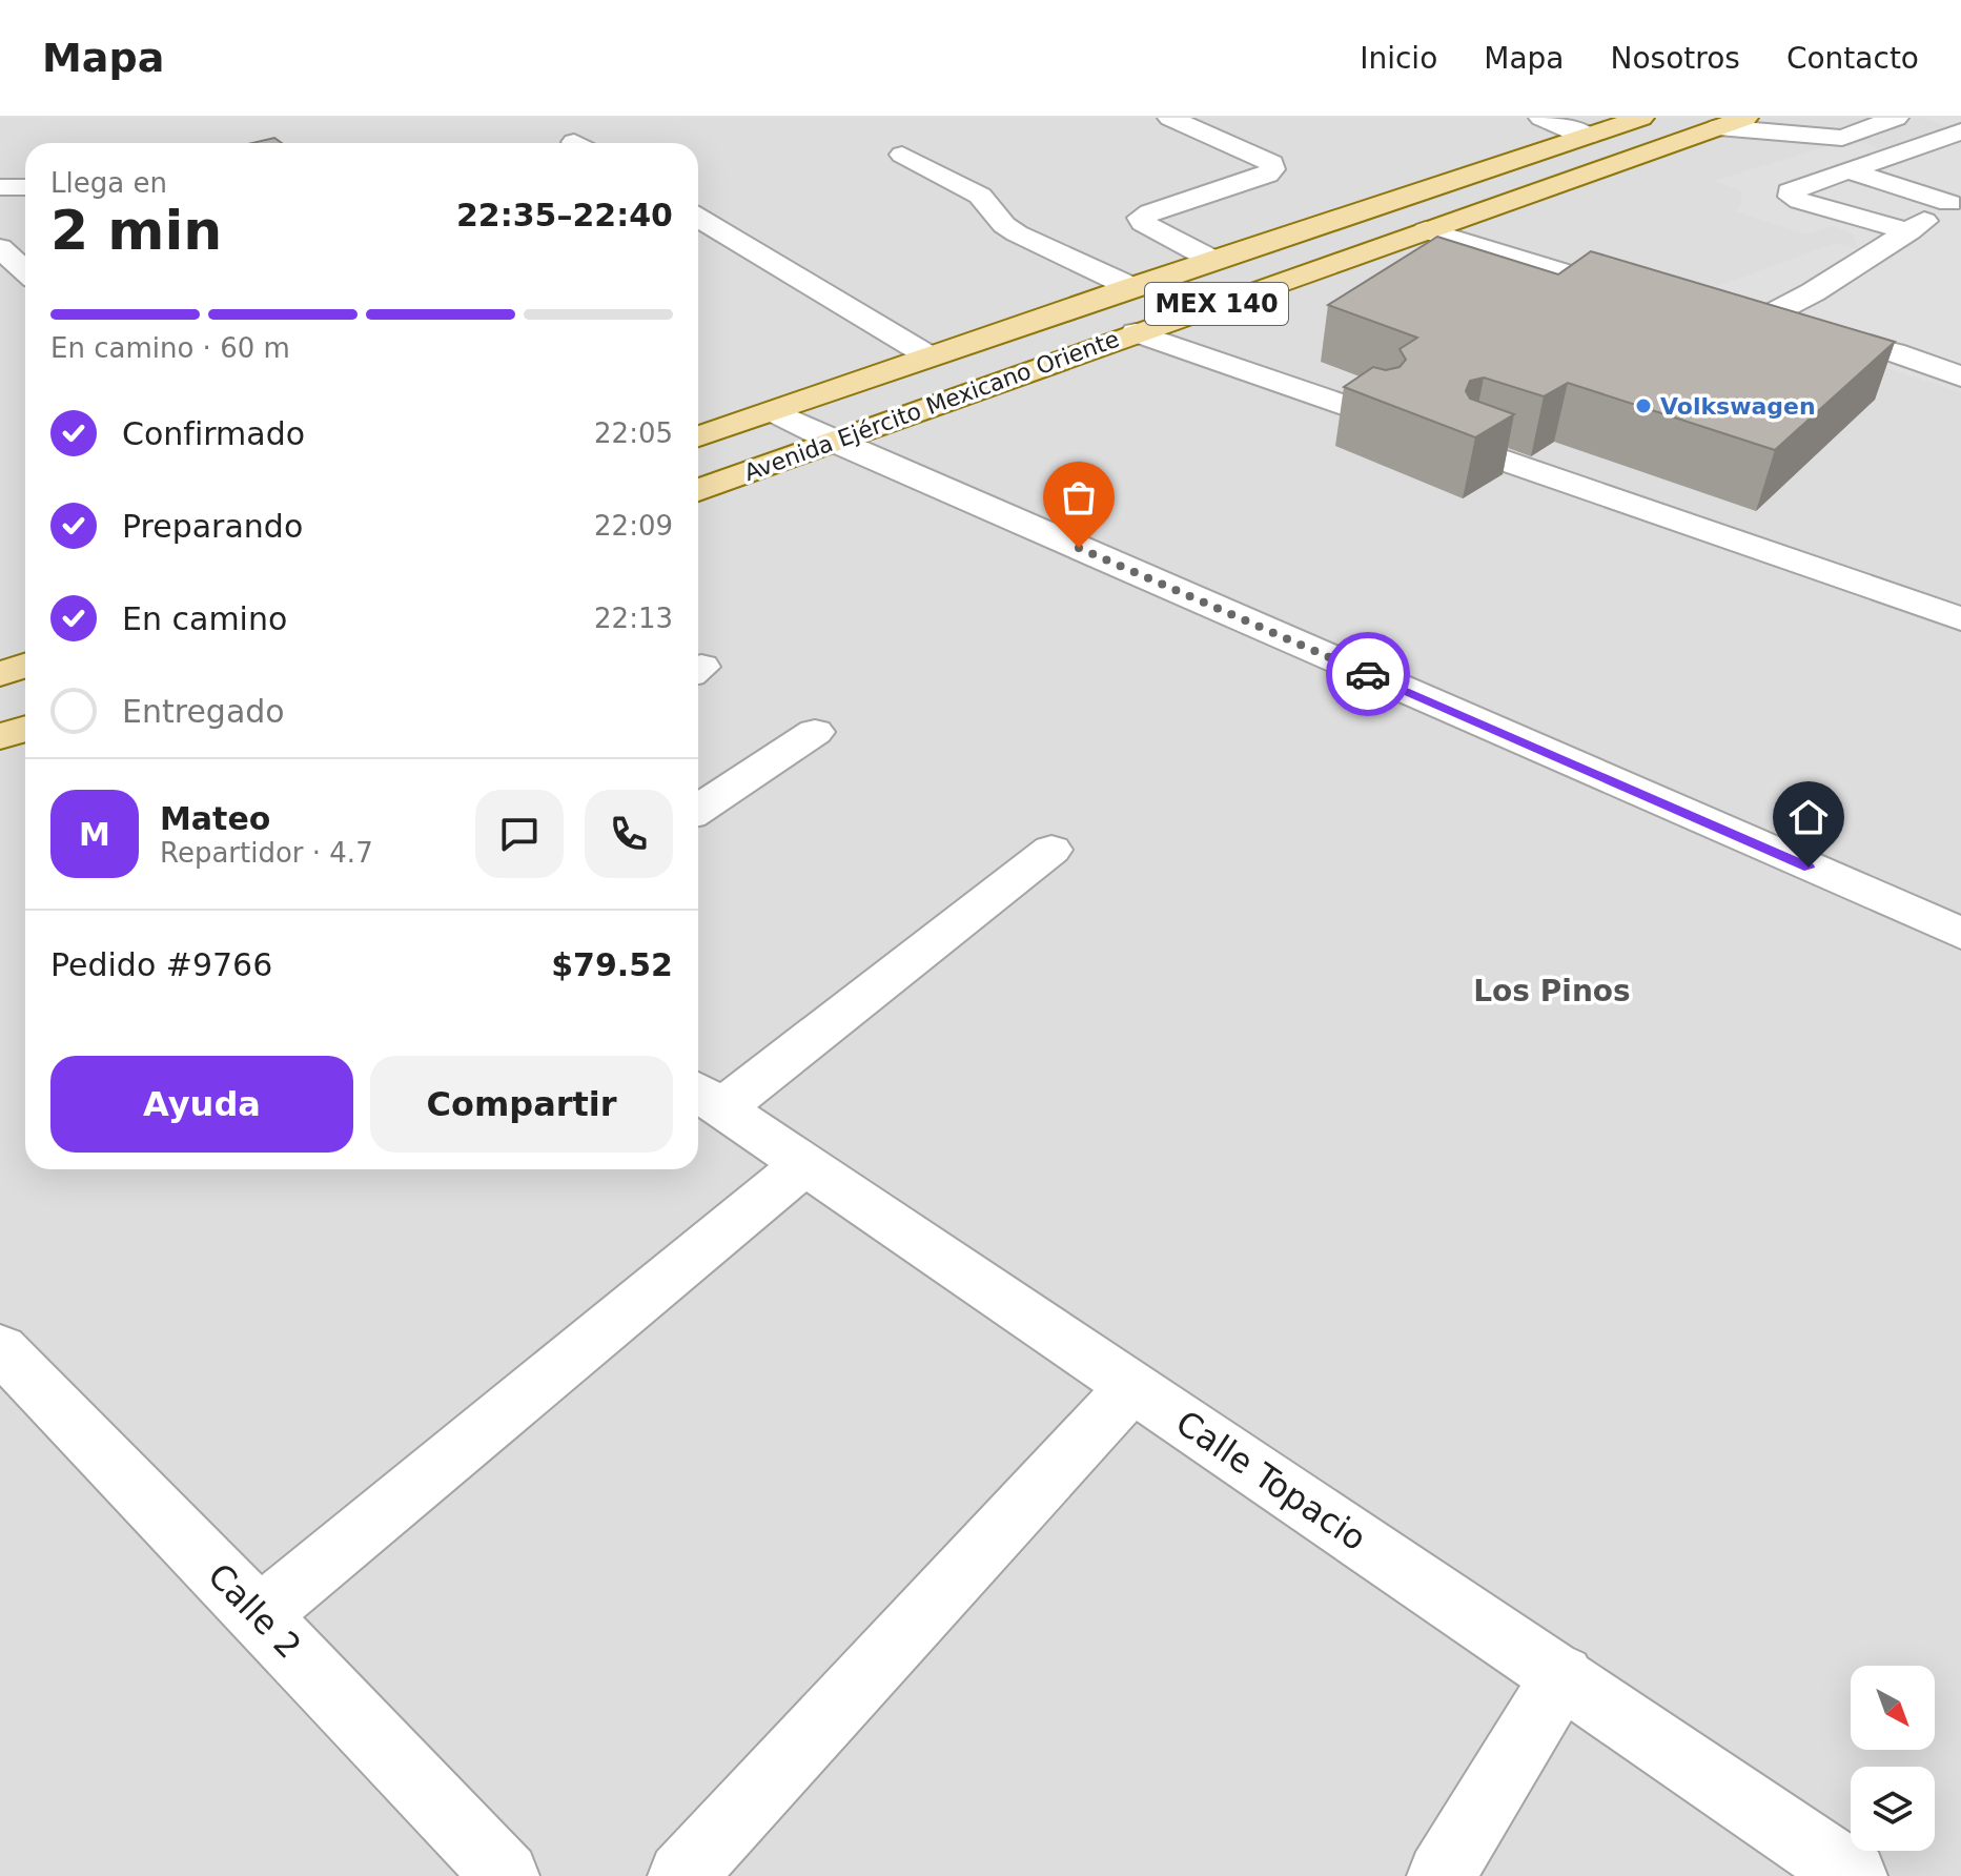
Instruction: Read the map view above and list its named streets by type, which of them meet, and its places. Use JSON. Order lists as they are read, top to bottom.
{
  "streets": {
    "main road": ["MEX 140", "Avenida Ejército Mexicano Oriente"],
    "street": ["Calle Topacio", "Calle 2"]
  },
  "districts": ["Los Pinos"],
  "places": ["Volkswagen"],
  "north": "bottom right",
  "page": {
    "header": "Mapa",
    "nav": [
      "Inicio",
      "Mapa",
      "Nosotros",
      "Contacto"
    ],
    "heading": ["2 min", "Llega en", "22:35–22:40"],
    "panel": [
      "Mateo",
      "Repartidor · 4.7",
      "Pedido #9766",
      "$79.52"
    ],
    "bar": "En camino · 60 m",
    "list": [
      ["Confirmado", "22:05"],
      ["Preparando", "22:09"],
      ["En camino", "22:13"],
      "Entregado"
    ],
    "round": "M",
    "buttons": ["Ayuda", "Compartir"]
  }
}
